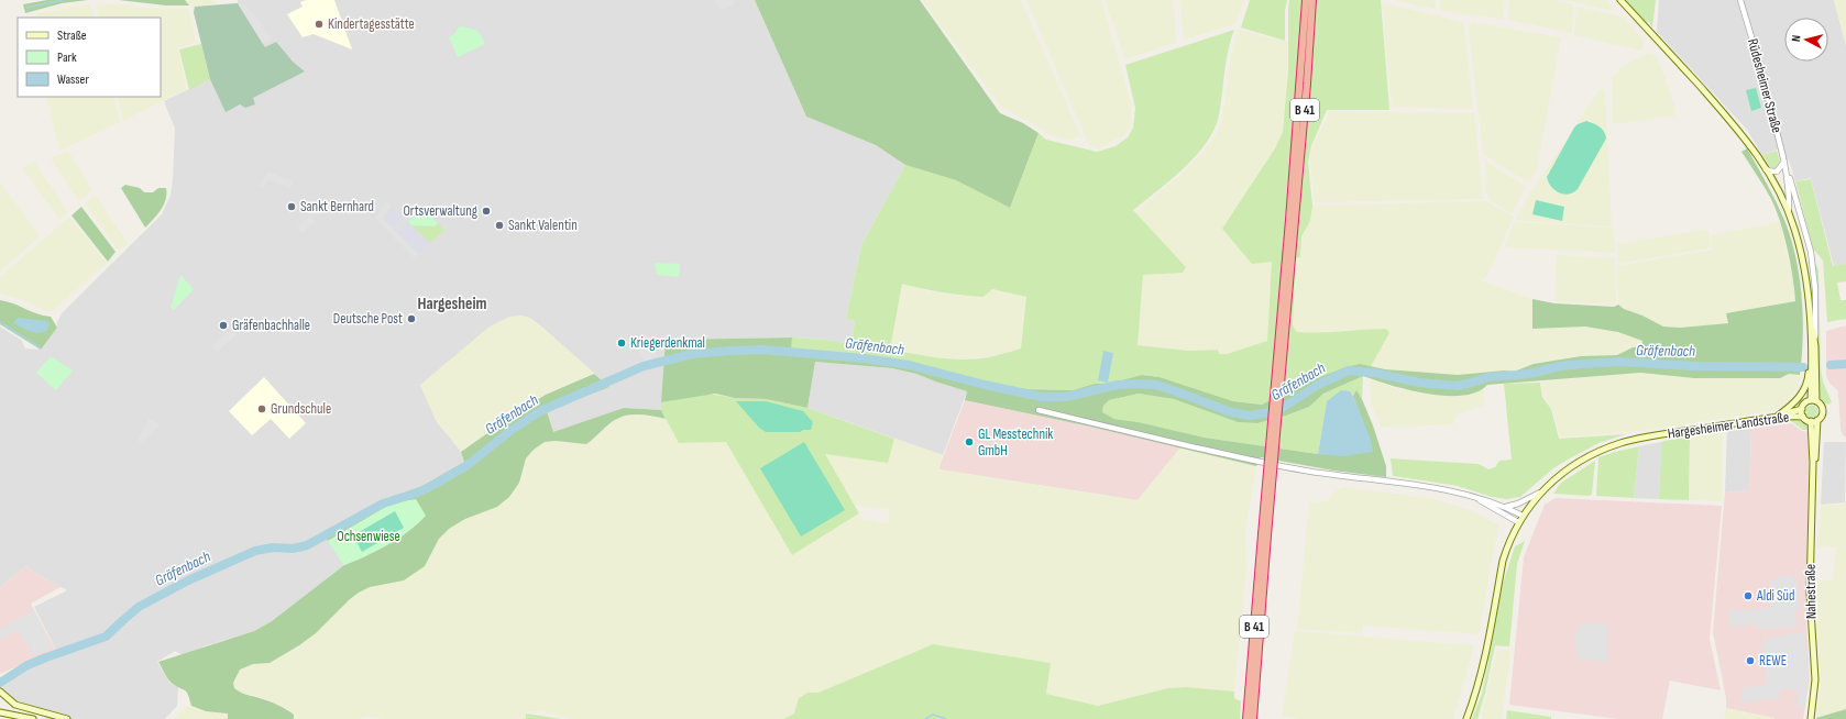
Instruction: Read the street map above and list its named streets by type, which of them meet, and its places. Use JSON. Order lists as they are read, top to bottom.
{
  "streets": {
    "highway": ["B 41"],
    "main road": ["Hargesheimer Landstraße", "Nahestraße"],
    "street": ["Rüdesheimer Straße"]
  },
  "crossings": [
    ["Hargesheimer Landstraße", "Nahestraße"]
  ],
  "districts": ["Hargesheim"],
  "water": ["Gräfenbach"],
  "parks": ["Ochsenwiese"],
  "places": [
    "Kindertagesstätte",
    "Sankt Bernhard",
    "Ortsverwaltung",
    "Sankt Valentin",
    "Deutsche Post",
    "Gräfenbachhalle",
    "Kriegerdenkmal",
    "Grundschule",
    "GL Messtechnik GmbH",
    "Aldi Süd",
    "REWE"
  ],
  "legend": ["Straße", "Park", "Wasser"],
  "north": "left"
}
